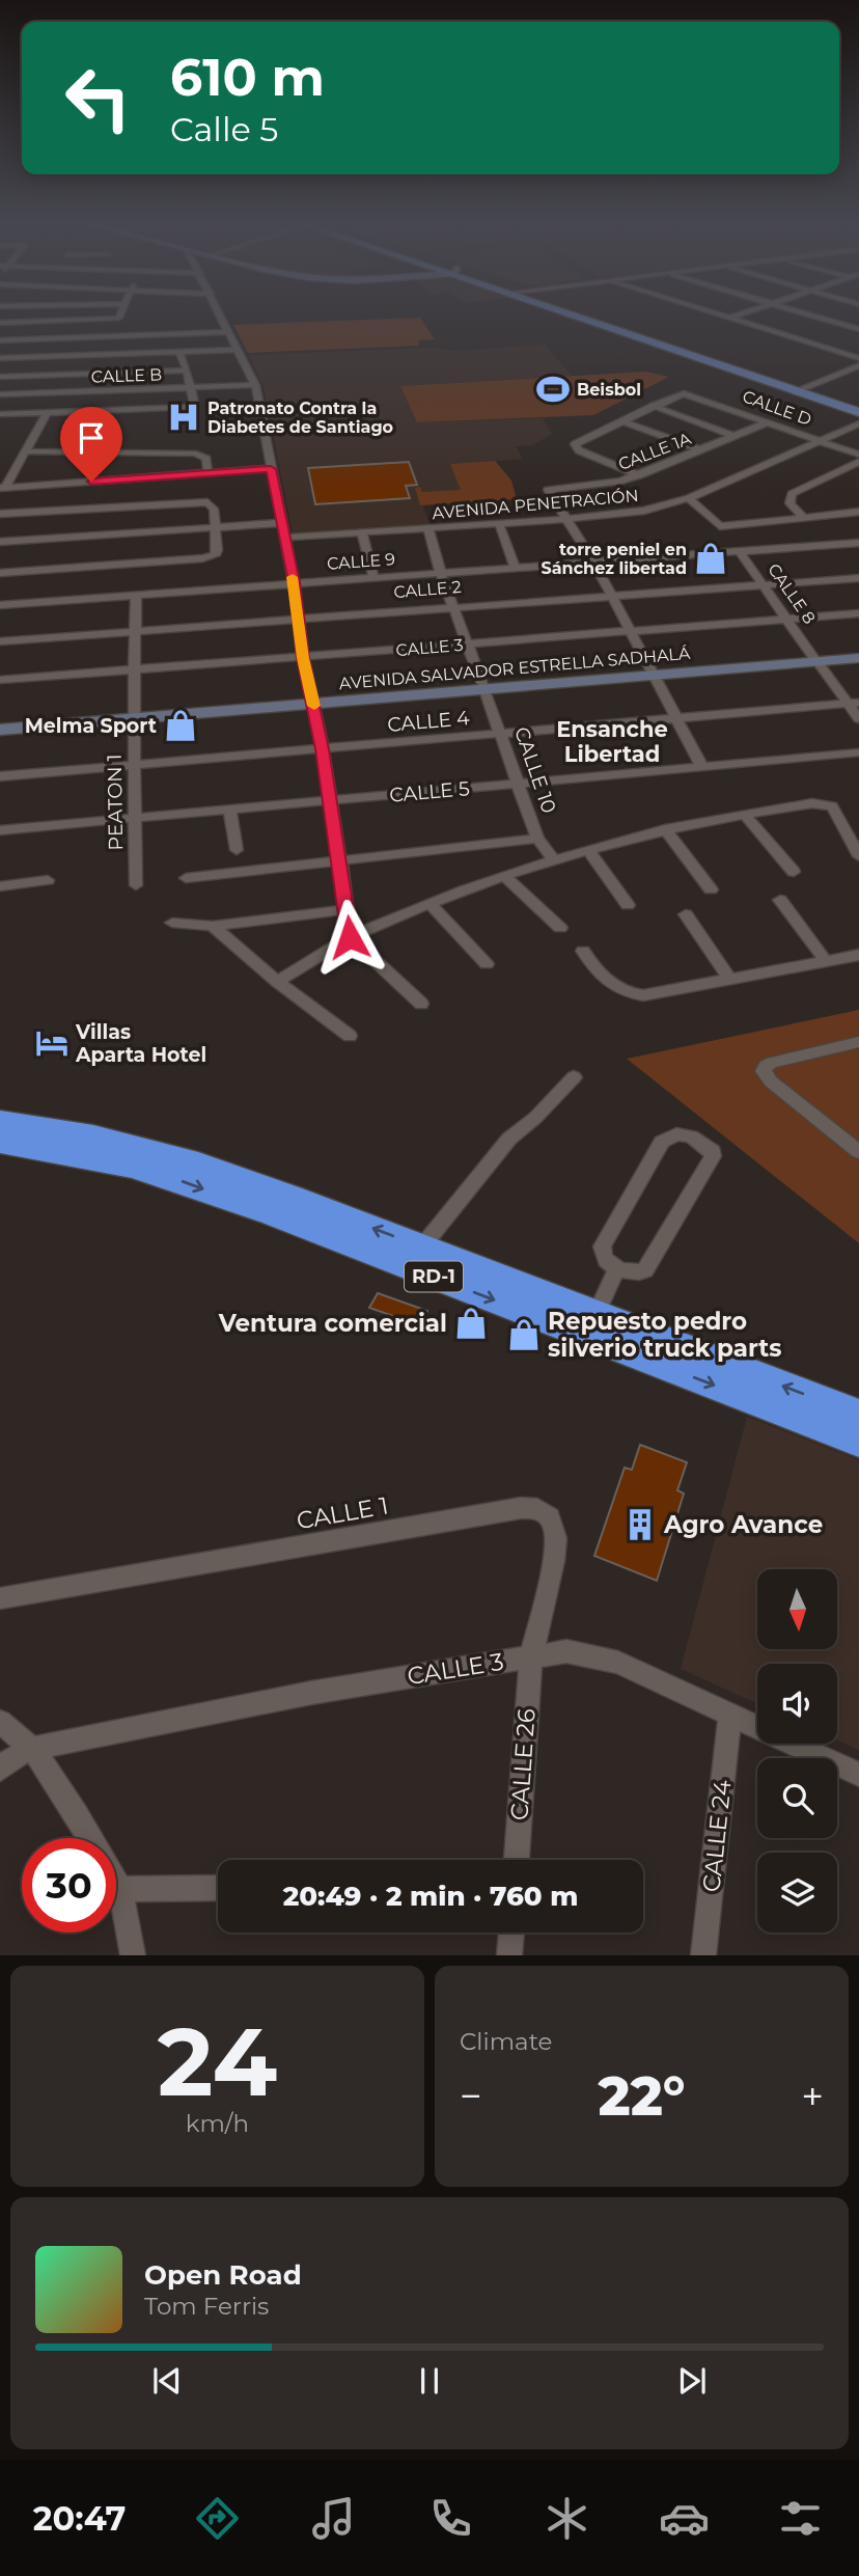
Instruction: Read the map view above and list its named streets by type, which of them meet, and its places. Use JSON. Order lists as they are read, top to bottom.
{
  "streets": {
    "highway": ["RD-1"],
    "main road": ["AVENIDA SALVADOR ESTRELLA SADHALÁ"],
    "street": [
      "CALLE B",
      "CALLE D",
      "CALLE 1A",
      "AVENIDA PENETRACIÓN",
      "CALLE 9",
      "CALLE 2",
      "CALLE 8",
      "CALLE 3",
      "CALLE 4",
      "CALLE 10",
      "CALLE 5",
      "PEATON 1",
      "CALLE 1",
      "CALLE 26",
      "CALLE 24"
    ]
  },
  "crossings": [
    ["CALLE D", "CALLE 1A"],
    ["CALLE D", "AVENIDA PENETRACIÓN"],
    ["CALLE 1A", "AVENIDA PENETRACIÓN"],
    ["AVENIDA PENETRACIÓN", "CALLE 10"],
    ["CALLE 9", "CALLE 8"],
    ["CALLE 9", "CALLE 10"],
    ["CALLE 9", "PEATON 1"],
    ["CALLE 2", "CALLE 8"],
    ["CALLE 2", "CALLE 10"],
    ["CALLE 2", "PEATON 1"],
    ["CALLE 8", "CALLE 3"],
    ["CALLE 8", "AVENIDA SALVADOR ESTRELLA SADHALÁ"],
    ["CALLE 8", "CALLE 4"],
    ["CALLE 3", "CALLE 10"],
    ["CALLE 3", "PEATON 1"],
    ["CALLE 3", "CALLE 1"],
    ["CALLE 3", "CALLE 26"],
    ["CALLE 3", "CALLE 24"],
    ["AVENIDA SALVADOR ESTRELLA SADHALÁ", "CALLE 10"],
    ["AVENIDA SALVADOR ESTRELLA SADHALÁ", "PEATON 1"],
    ["CALLE 4", "CALLE 10"],
    ["CALLE 4", "PEATON 1"],
    ["CALLE 10", "CALLE 5"],
    ["CALLE 5", "PEATON 1"],
    ["CALLE 1", "CALLE 26"]
  ],
  "districts": ["Ensanche Libertad"],
  "places": {
    "sports": ["Beisbol"],
    "hospital": ["Patronato Contra la Diabetes de Santiago"],
    "shop": [
      "torre peniel en Sánchez libertad",
      "Melma Sport",
      "Ventura comercial",
      "Repuesto pedro silverio truck parts"
    ],
    "hotel": ["Villas Aparta Hotel"],
    "building": ["Agro Avance"]
  },
  "north": "bottom",
  "page": {
    "turn": ["610 m", "Calle 5"],
    "limit": "30",
    "trip": "20:49 · 2 min · 760 m",
    "tile": [
      ["24", "km/h"],
      "Climate"
    ],
    "heat": ["−", "22°", "+"],
    "song": ["Open Road", "Tom Ferris"],
    "tabs": "20:47"
  }
}
